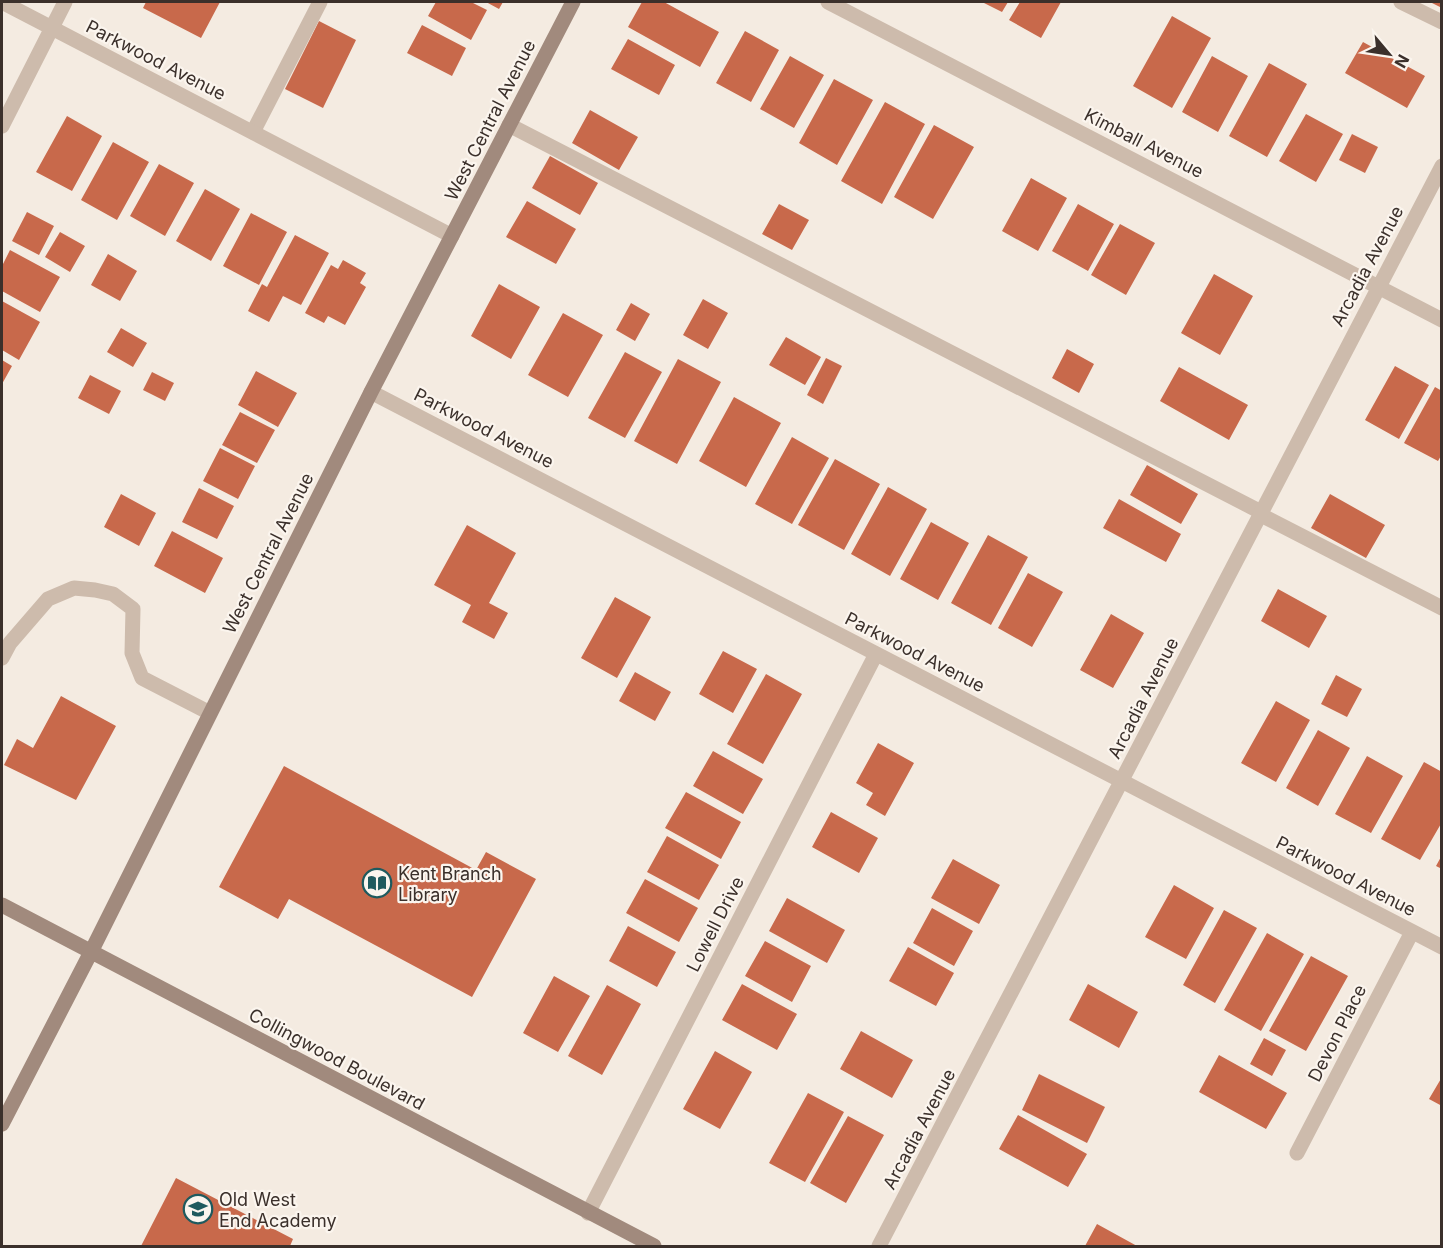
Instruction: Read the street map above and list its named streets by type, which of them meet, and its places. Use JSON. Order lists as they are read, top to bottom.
{
  "streets": {
    "main road": ["West Central Avenue", "Collingwood Boulevard"],
    "street": [
      "Parkwood Avenue",
      "Kimball Avenue",
      "Arcadia Avenue",
      "Lowell Drive",
      "Devon Place"
    ]
  },
  "crossings": [
    ["Parkwood Avenue", "West Central Avenue"],
    ["Parkwood Avenue", "Arcadia Avenue"],
    ["Parkwood Avenue", "Lowell Drive"],
    ["Parkwood Avenue", "Devon Place"],
    ["West Central Avenue", "Collingwood Boulevard"],
    ["Kimball Avenue", "Arcadia Avenue"],
    ["Lowell Drive", "Collingwood Boulevard"]
  ],
  "places": {
    "library": ["Kent Branch Library"],
    "school or university": ["Old West End Academy"]
  },
  "north": "bottom right"
}
